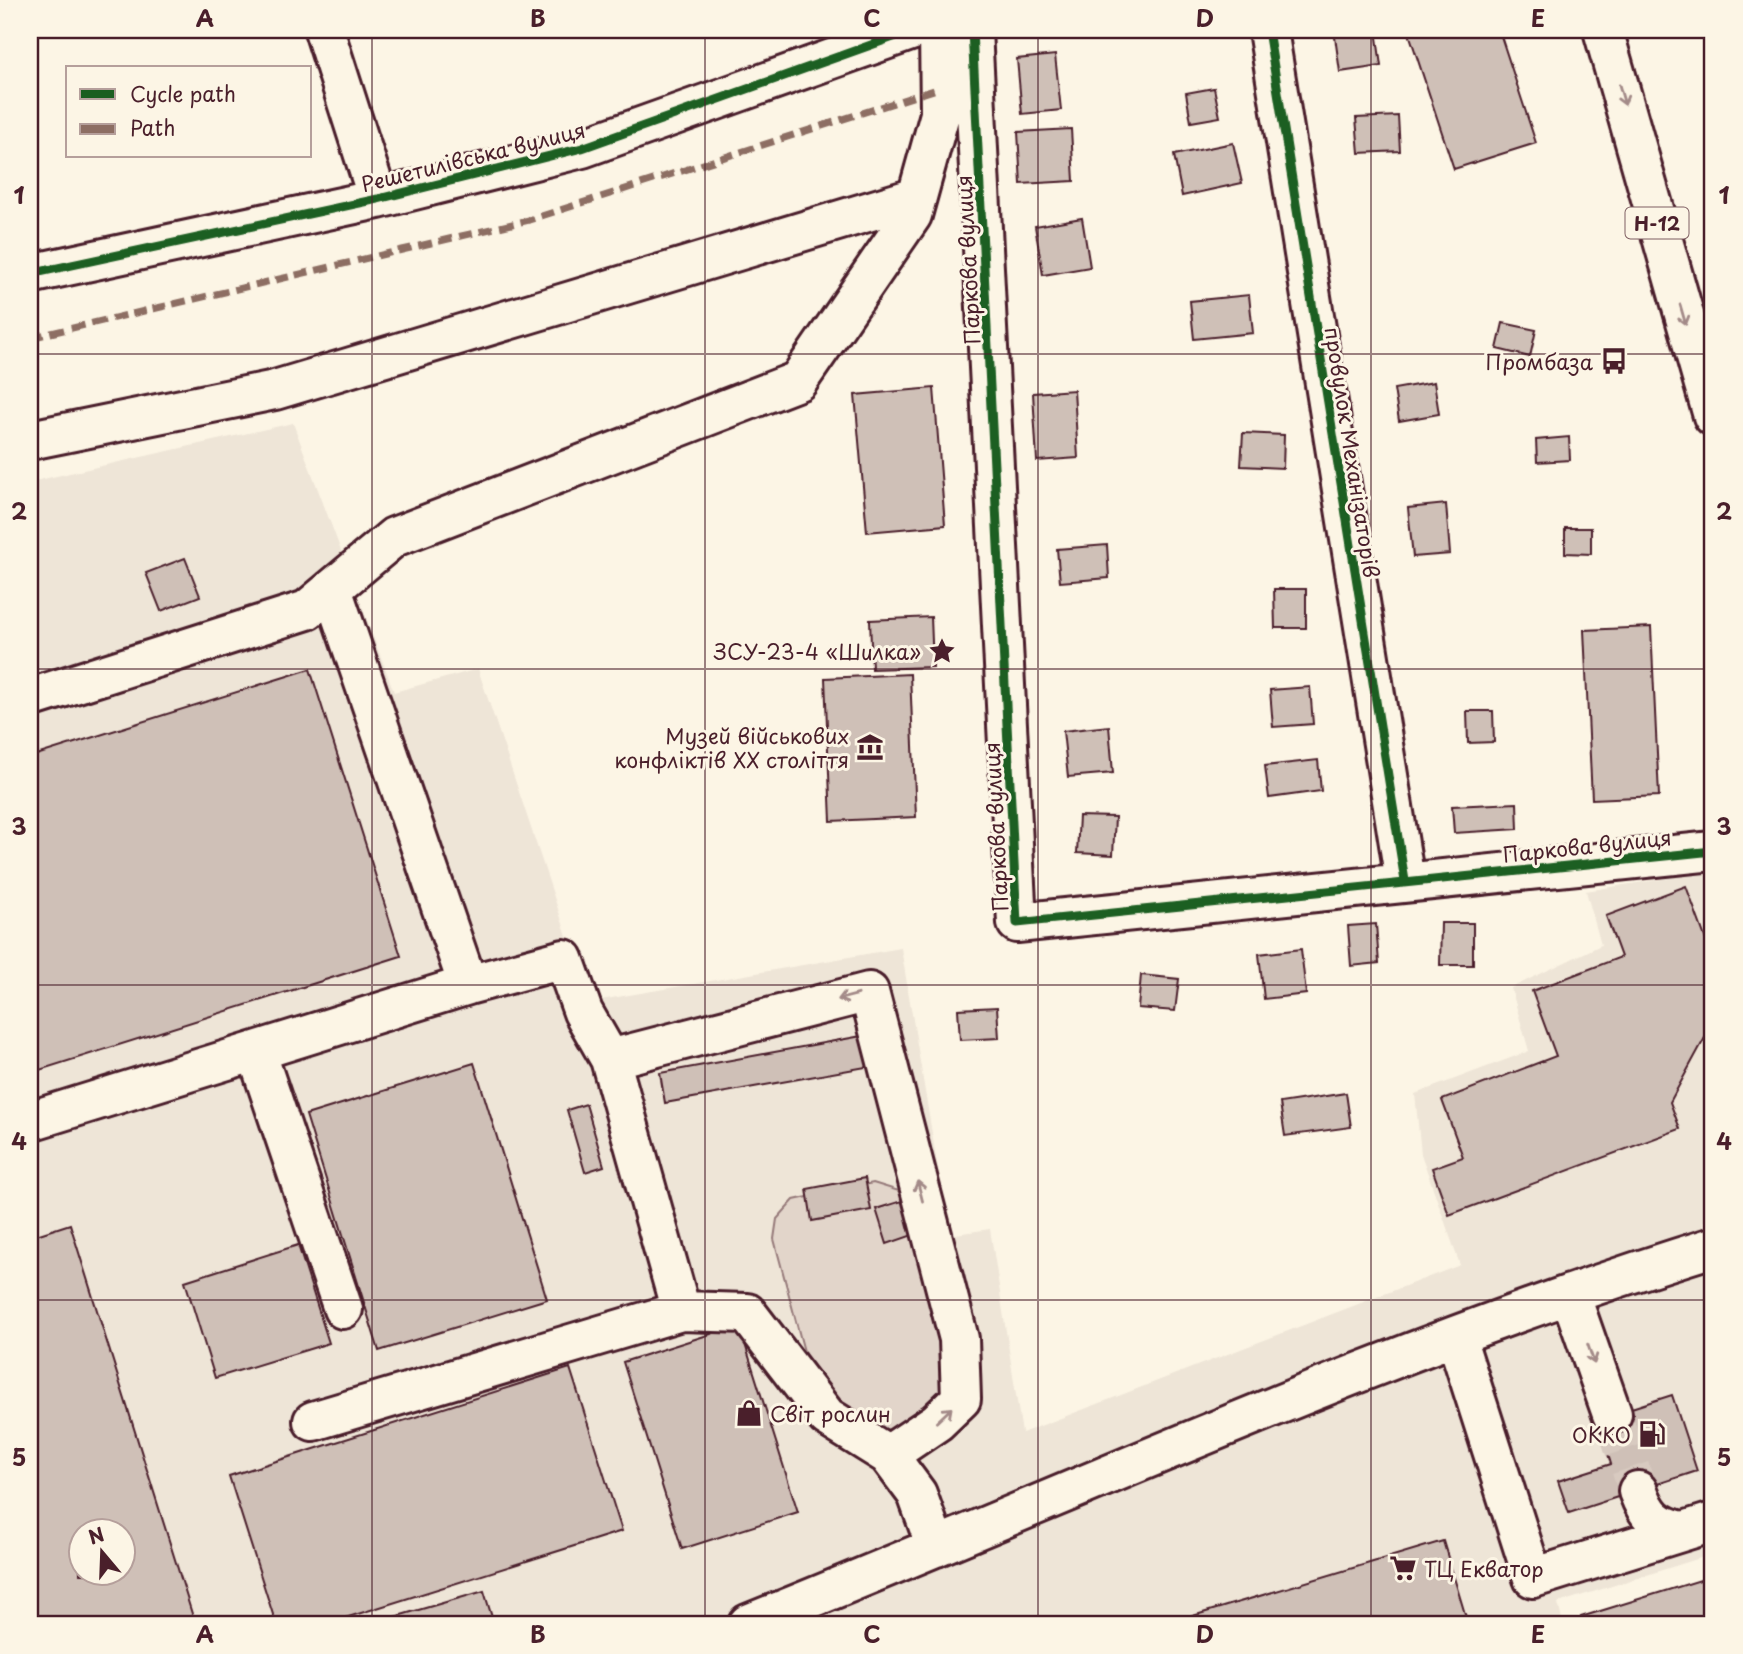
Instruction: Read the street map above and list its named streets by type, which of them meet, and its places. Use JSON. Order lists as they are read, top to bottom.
{
  "streets": {
    "street": [
      "Решетилівська вулиця",
      "Н-12",
      "Паркова вулиця",
      "провулок Механізаторів"
    ]
  },
  "crossings": [
    ["Паркова вулиця", "провулок Механізаторів"]
  ],
  "places": {
    "bus stop": ["Промбаза"],
    "place": ["ЗСУ-23-4 «Шилка»"],
    "museum": ["Музей військових конфліктів ХХ століття"],
    "shop": ["Світ рослин"],
    "fuel station": ["ОККО"],
    "supermarket": ["ТЦ Екватор"]
  },
  "legend": ["Cycle path", "Path"],
  "north": "top",
  "grid": {
    "columns": [
      "A",
      "B",
      "C",
      "D",
      "E"
    ],
    "rows": [
      "1",
      "2",
      "3",
      "4",
      "5"
    ]
  }
}
